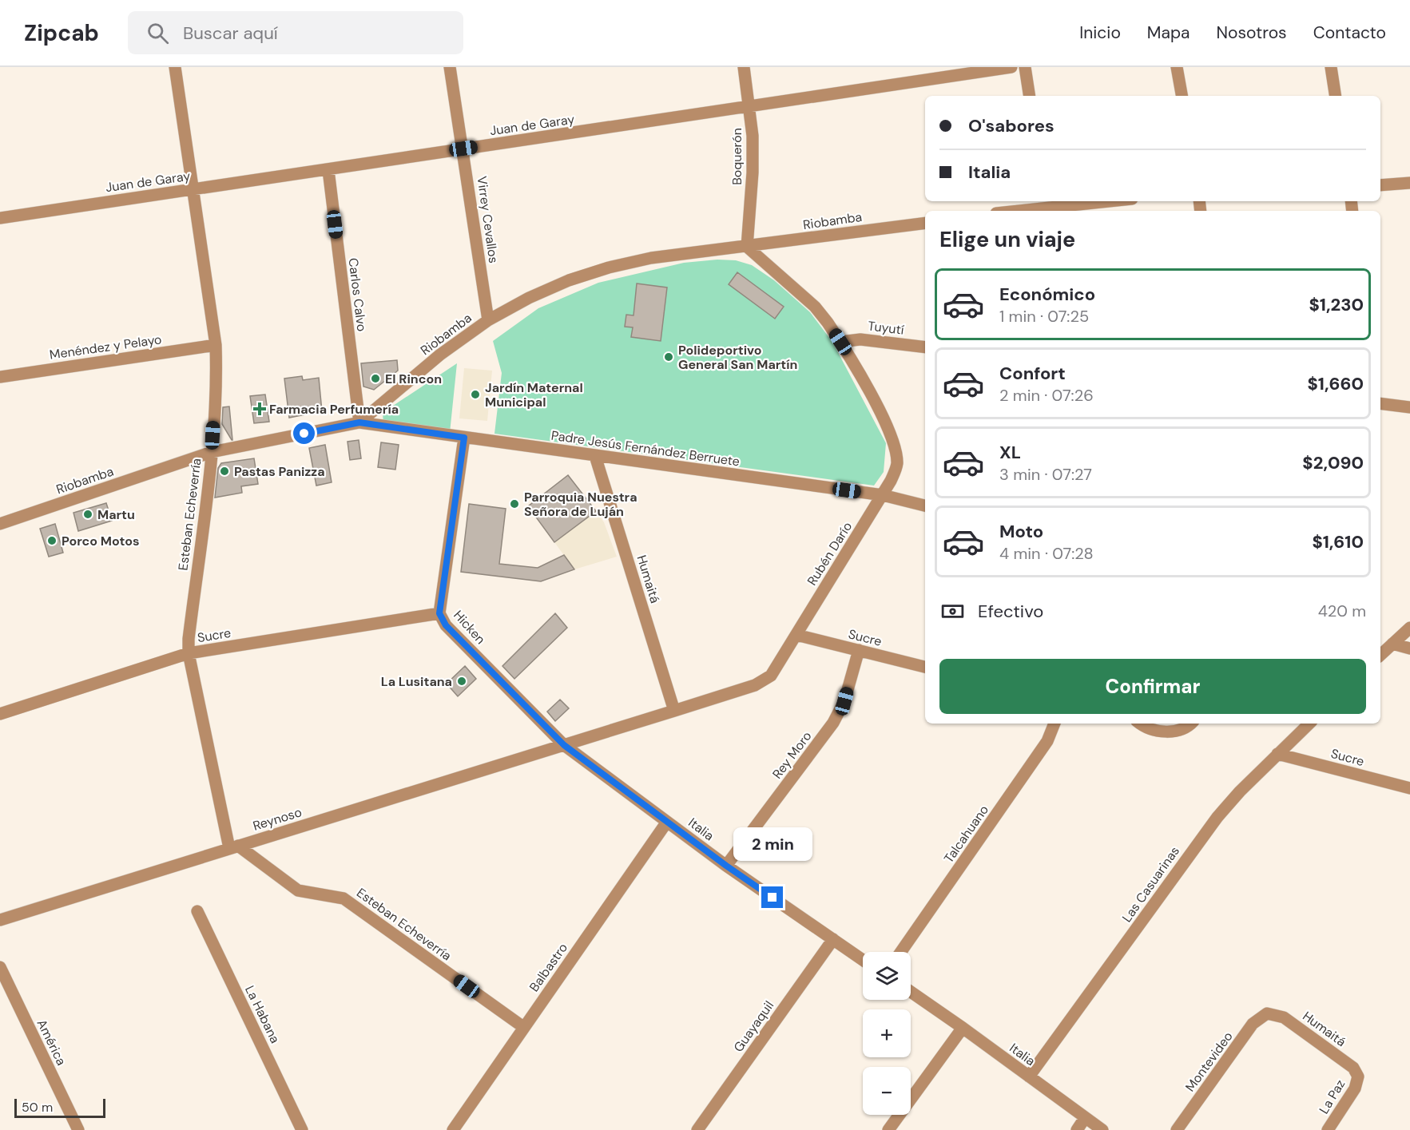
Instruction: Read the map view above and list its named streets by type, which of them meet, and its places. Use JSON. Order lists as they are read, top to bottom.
{
  "streets": {
    "street": [
      "Juan de Garay",
      "Boquerón",
      "Virrey Cevallos",
      "Riobamba",
      "Carlos Calvo",
      "Tuyutí",
      "Menéndez y Pelayo",
      "Padre Jesús Fernández Berruete",
      "Esteban Echeverría",
      "Rubén Darío",
      "Humaitá",
      "Hicken",
      "Sucre",
      "Rey Moro",
      "Reynoso",
      "Italia",
      "Talcahuano",
      "Las Casuarinas",
      "Balbastro",
      "La Habana",
      "Guayaquil",
      "América",
      "Montevideo",
      "La Paz"
    ]
  },
  "crossings": [
    ["Juan de Garay", "Boquerón"],
    ["Juan de Garay", "Virrey Cevallos"],
    ["Juan de Garay", "Carlos Calvo"],
    ["Juan de Garay", "Esteban Echeverría"],
    ["Boquerón", "Riobamba"],
    ["Boquerón", "Rubén Darío"],
    ["Virrey Cevallos", "Riobamba"],
    ["Riobamba", "Carlos Calvo"],
    ["Riobamba", "Padre Jesús Fernández Berruete"],
    ["Riobamba", "Esteban Echeverría"],
    ["Riobamba", "Rubén Darío"],
    ["Carlos Calvo", "Padre Jesús Fernández Berruete"],
    ["Tuyutí", "Rubén Darío"],
    ["Menéndez y Pelayo", "Esteban Echeverría"],
    ["Padre Jesús Fernández Berruete", "Rubén Darío"],
    ["Padre Jesús Fernández Berruete", "Humaitá"],
    ["Padre Jesús Fernández Berruete", "Hicken"],
    ["Esteban Echeverría", "Sucre"],
    ["Esteban Echeverría", "Reynoso"],
    ["Esteban Echeverría", "Balbastro"],
    ["Rubén Darío", "Humaitá"],
    ["Rubén Darío", "Hicken"],
    ["Rubén Darío", "Sucre"],
    ["Rubén Darío", "Reynoso"],
    ["Rubén Darío", "Italia"],
    ["Humaitá", "Montevideo"],
    ["Humaitá", "La Paz"],
    ["Hicken", "Sucre"],
    ["Hicken", "Reynoso"],
    ["Hicken", "Italia"],
    ["Sucre", "Rey Moro"],
    ["Sucre", "Las Casuarinas"],
    ["Rey Moro", "Italia"],
    ["Reynoso", "Italia"],
    ["Italia", "Las Casuarinas"],
    ["Italia", "Balbastro"],
    ["Italia", "Guayaquil"]
  ],
  "places": {
    "other": [
      "Polideportivo General San Martín",
      "El Rincon",
      "Jardín Maternal Municipal",
      "Pastas Panizza",
      "Parroquia Nuestra Señora de Luján",
      "Martu",
      "Porco Motos",
      "La Lusitana"
    ],
    "health": ["Farmacia Perfumería"]
  },
  "scale_bar": "50 m",
  "page": {
    "header": "Zipcab",
    "search": "Buscar aquí",
    "nav": [
      "Inicio",
      "Mapa",
      "Nosotros",
      "Contacto"
    ],
    "banner": ["O'sabores", "Italia"],
    "heading": "Elige un viaje",
    "list": [
      {
        "name": "Económico",
        "note": "1 min · 07:25",
        "value": "$1,230"
      },
      {
        "name": "Confort",
        "note": "2 min · 07:26",
        "value": "$1,660"
      },
      {
        "name": "XL",
        "note": "3 min · 07:27",
        "value": "$2,090"
      },
      {
        "name": "Moto",
        "note": "4 min · 07:28",
        "value": "$1,610"
      }
    ],
    "pay": ["Efectivo", "420 m"],
    "buttons": "Confirmar",
    "bubble": "2 min",
    "map_buttons": ["+", "−"],
    "scale": "50 m"
  }
}
